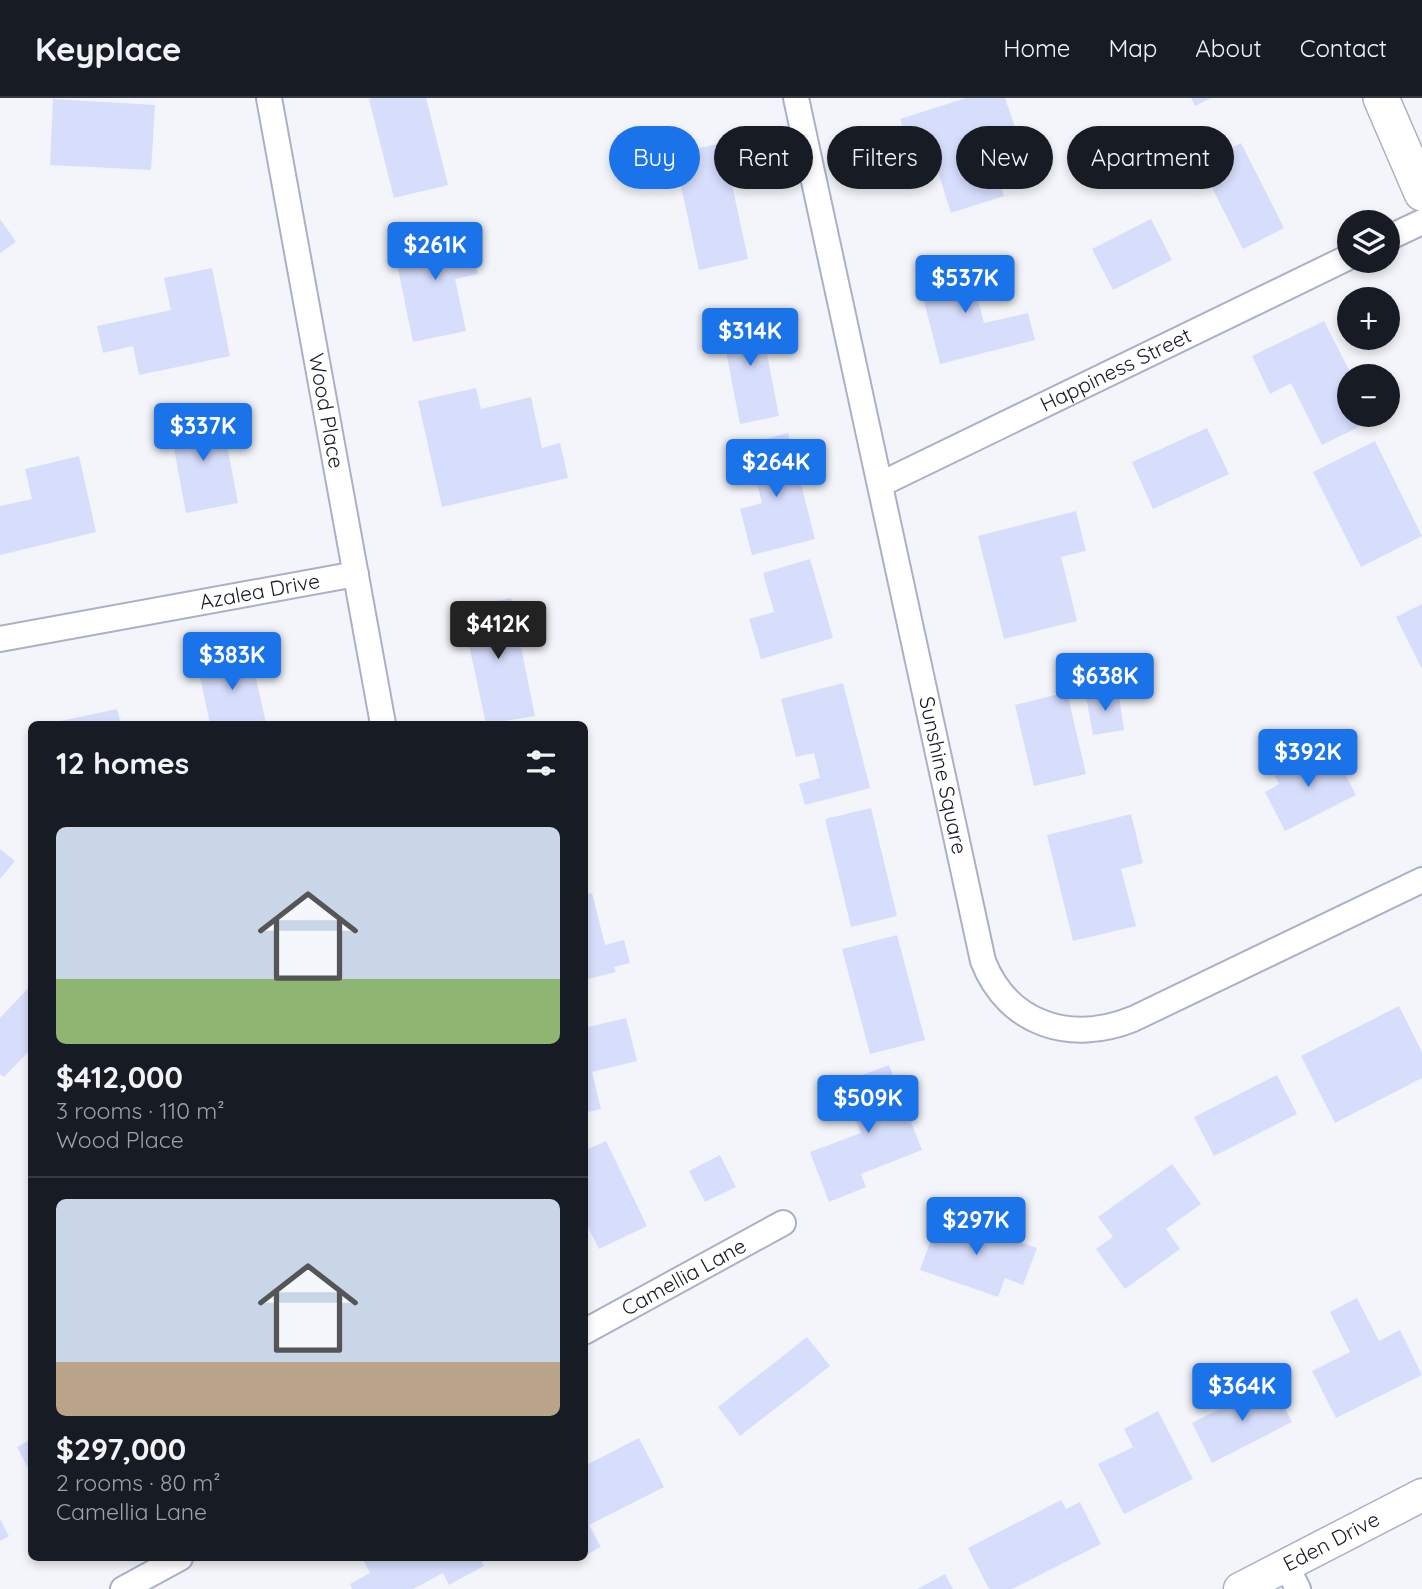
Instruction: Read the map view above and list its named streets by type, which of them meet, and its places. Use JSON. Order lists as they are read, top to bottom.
{
  "streets": {
    "street": [
      "Happiness Street",
      "Wood Place",
      "Azalea Drive",
      "Sunshine Square",
      "Camellia Lane",
      "Eden Drive"
    ]
  },
  "crossings": [
    ["Happiness Street", "Sunshine Square"],
    ["Wood Place", "Azalea Drive"]
  ],
  "page": {
    "header": "Keyplace",
    "nav": [
      "Home",
      "Map",
      "About",
      "Contact"
    ],
    "chip": [
      "Buy",
      "Rent",
      "Filters",
      "New",
      "Apartment"
    ],
    "map_buttons": ["+", "−"],
    "price": [
      "$261K",
      "$537K",
      "$314K",
      "$337K",
      "$264K",
      "$412K",
      "$383K",
      "$638K",
      "$392K",
      "$509K",
      "$297K",
      "$364K"
    ],
    "heading": "12 homes",
    "list": [
      {
        "name": "$412,000",
        "note": "3 rooms · 110 m² · Wood Place"
      },
      {
        "name": "$297,000",
        "note": "2 rooms · 80 m² · Camellia Lane"
      }
    ]
  }
}
